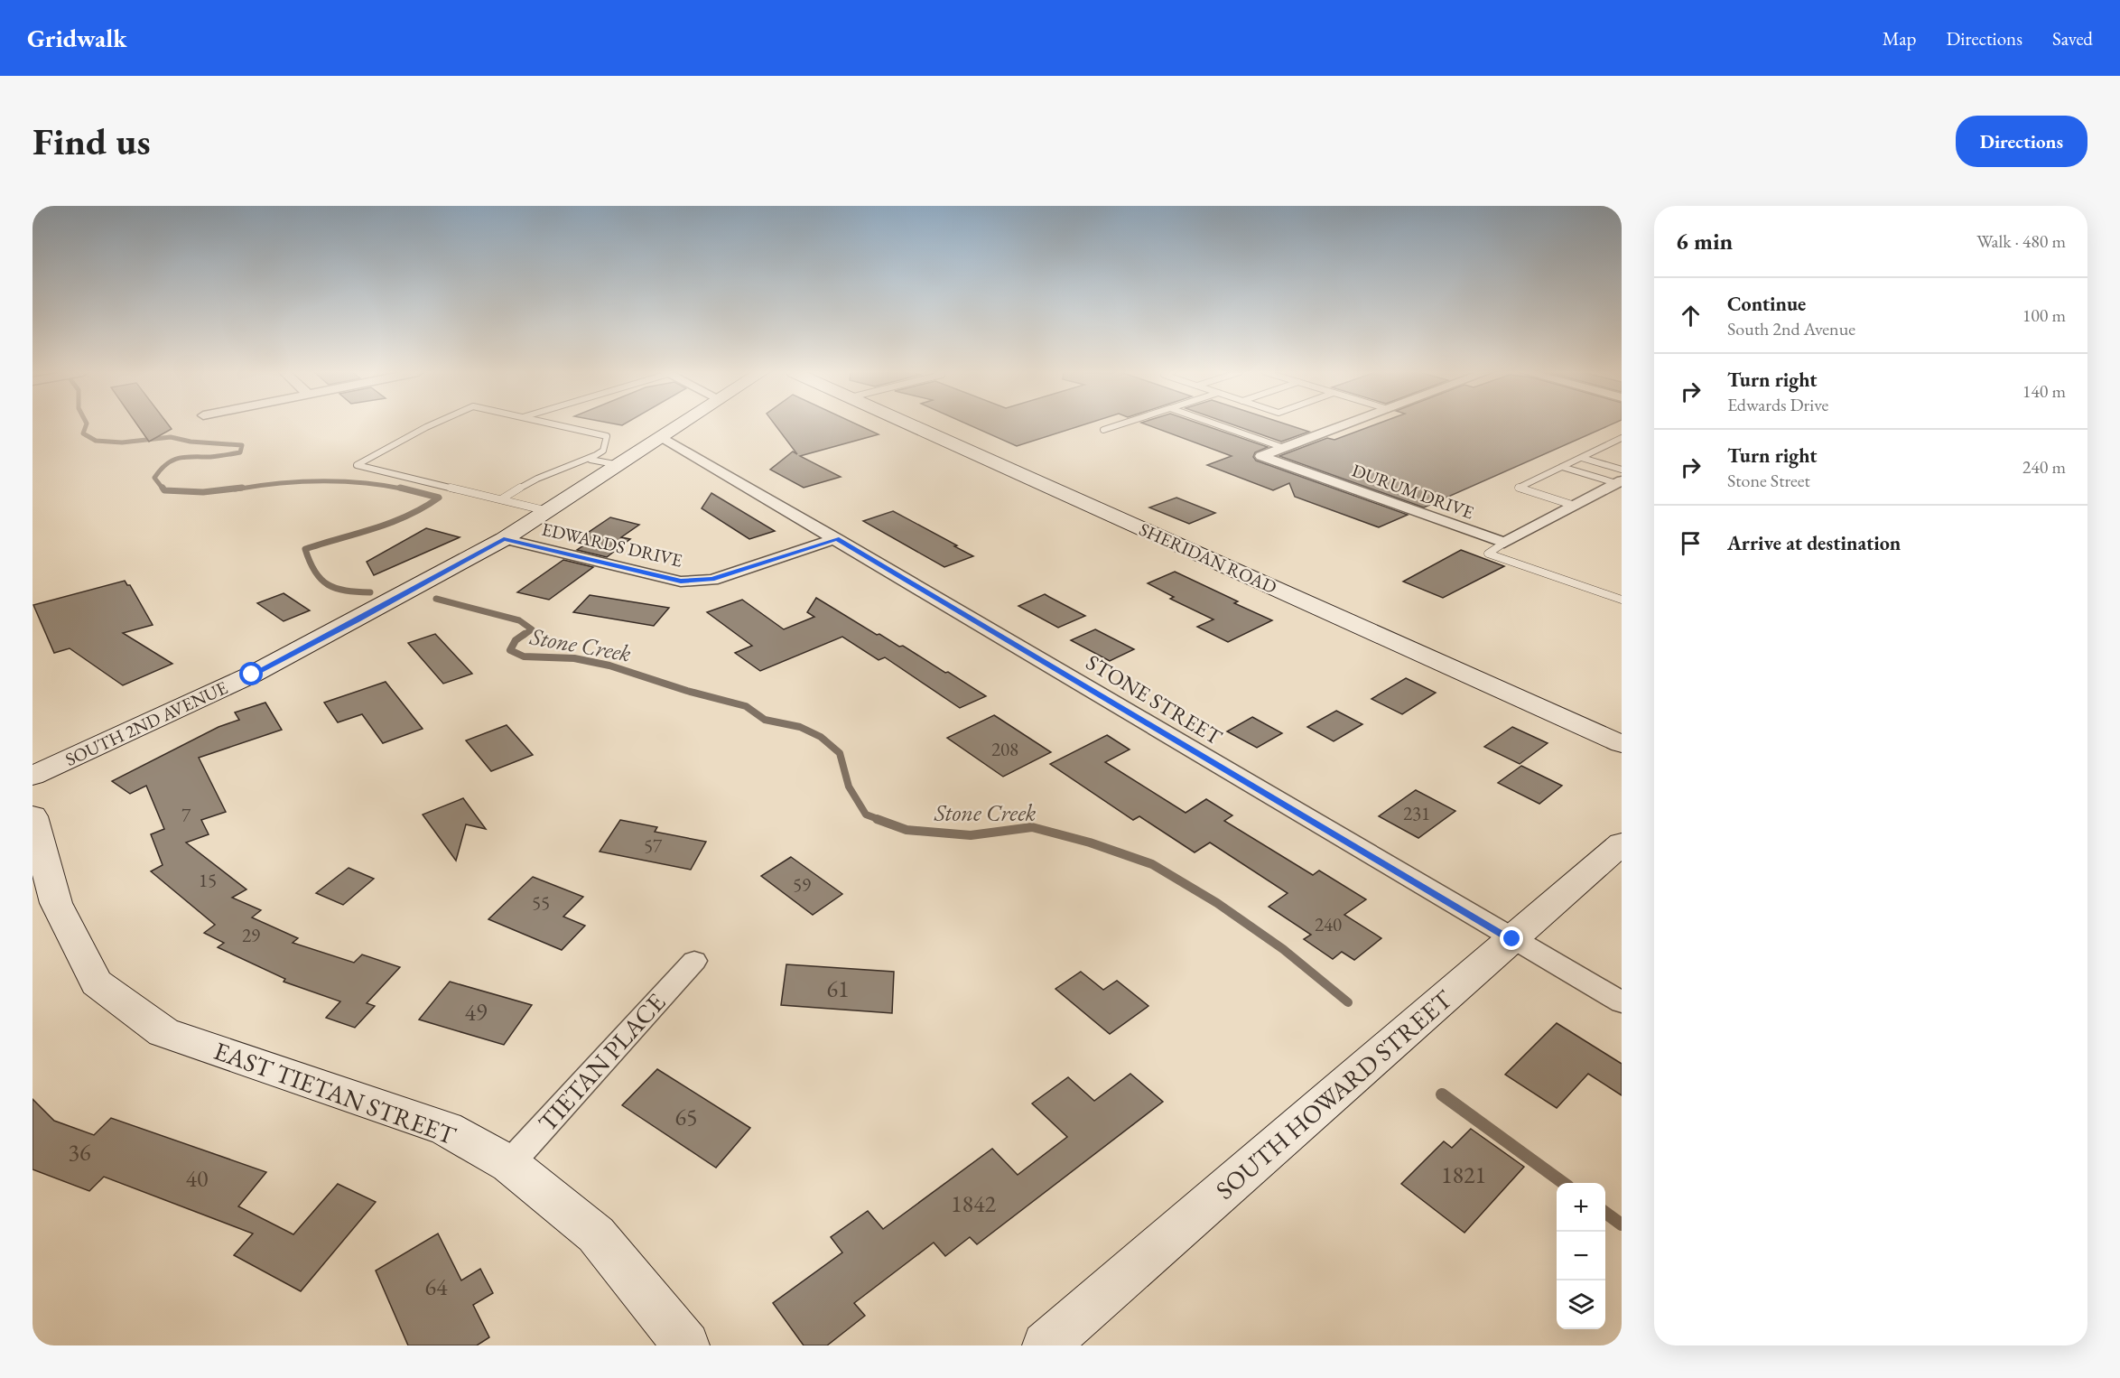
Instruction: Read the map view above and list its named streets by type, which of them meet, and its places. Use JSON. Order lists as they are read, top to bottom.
{
  "streets": {
    "main road": [
      "SHERIDAN ROAD",
      "SOUTH 2ND AVENUE",
      "EAST TIETAN STREET",
      "SOUTH HOWARD STREET"
    ],
    "street": [
      "DURUM DRIVE",
      "EDWARDS DRIVE",
      "STONE STREET",
      "TIETAN PLACE"
    ]
  },
  "crossings": [
    ["EDWARDS DRIVE", "STONE STREET"],
    ["EDWARDS DRIVE", "SOUTH 2ND AVENUE"],
    ["STONE STREET", "SOUTH 2ND AVENUE"],
    ["STONE STREET", "SOUTH HOWARD STREET"],
    ["TIETAN PLACE", "EAST TIETAN STREET"]
  ],
  "water": ["Stone Creek"],
  "house_numbers": [
    "208",
    "231",
    "7",
    "57",
    "15",
    "59",
    "55",
    "240",
    "29",
    "61",
    "49",
    "65",
    "36",
    "1821",
    "40",
    "1842",
    "64"
  ],
  "page": {
    "header": "Gridwalk",
    "nav": ["Map", "Directions", "Saved"],
    "buttons": "Directions",
    "title": "Find us",
    "heading": ["6 min", "Walk · 480 m"],
    "list": [
      ["Continue", "South 2nd Avenue", "100 m"],
      ["Turn right", "Edwards Drive", "140 m"],
      ["Turn right", "Stone Street", "240 m"],
      "Arrive at destination"
    ],
    "map_buttons": ["+", "−"]
  }
}
